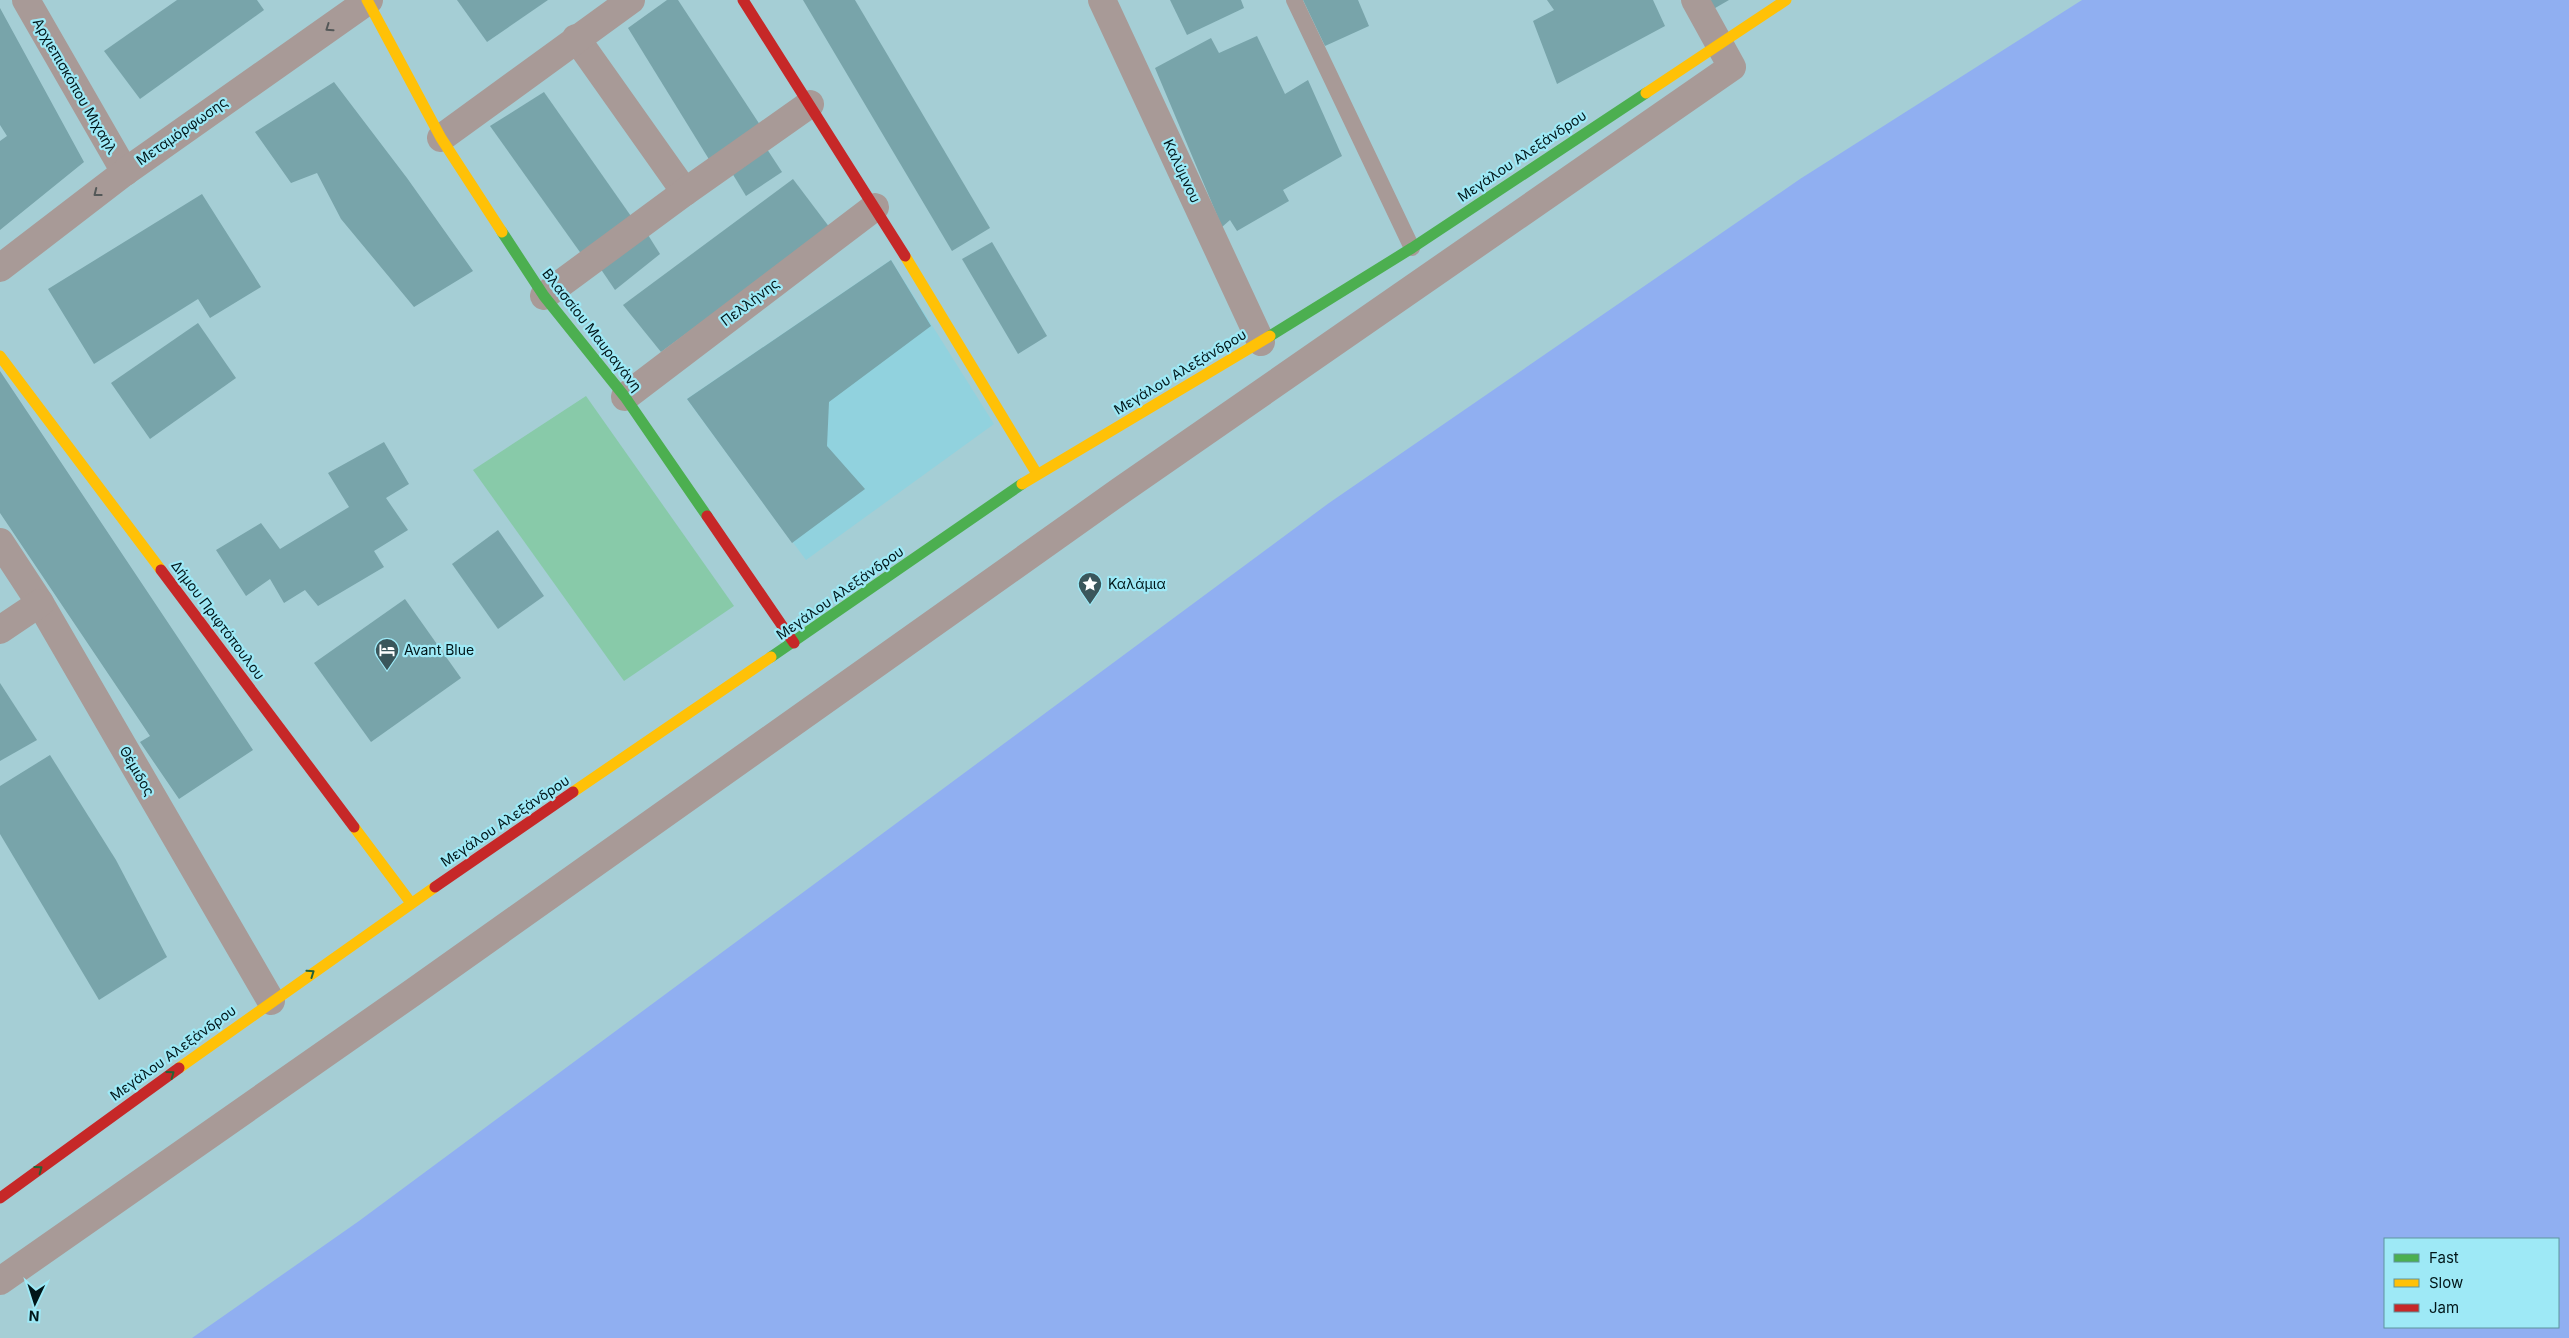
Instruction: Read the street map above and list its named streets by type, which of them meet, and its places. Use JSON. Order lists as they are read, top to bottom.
{
  "streets": {
    "street": [
      "Αρχιεπισκόπου Μιχαήλ",
      "Μεταμόρφωσης",
      "Μεγάλου Αλεξάνδρου",
      "Καλύμνου",
      "Πελλήνης",
      "Βλασσίου Μαυραγάνη",
      "Δήμου Πριφτόπουλου",
      "Θέμιδος"
    ]
  },
  "crossings": [
    ["Αρχιεπισκόπου Μιχαήλ", "Μεταμόρφωσης"],
    ["Μεταμόρφωσης", "Βλασσίου Μαυραγάνη"],
    ["Μεγάλου Αλεξάνδρου", "Καλύμνου"],
    ["Μεγάλου Αλεξάνδρου", "Βλασσίου Μαυραγάνη"],
    ["Μεγάλου Αλεξάνδρου", "Δήμου Πριφτόπουλου"],
    ["Μεγάλου Αλεξάνδρου", "Θέμιδος"],
    ["Πελλήνης", "Βλασσίου Μαυραγάνη"]
  ],
  "one_way": ["Μεταμόρφωσης"],
  "places": {
    "place": ["Καλάμια"],
    "hotel": ["Avant Blue"]
  },
  "legend": ["Fast", "Slow", "Jam"],
  "north": "bottom"
}
